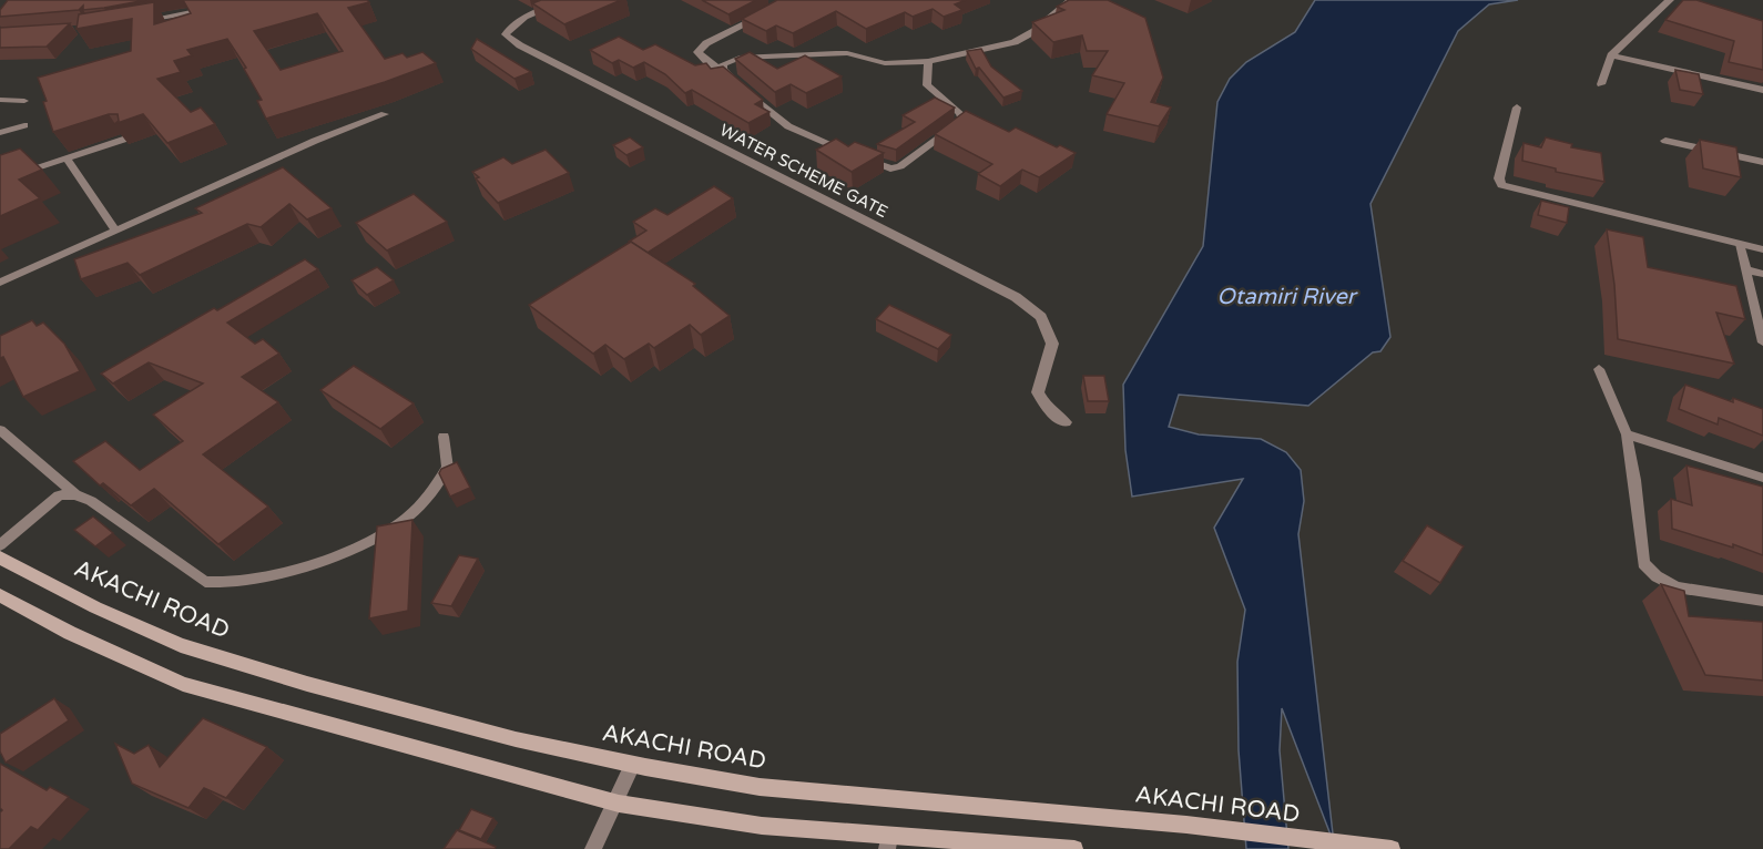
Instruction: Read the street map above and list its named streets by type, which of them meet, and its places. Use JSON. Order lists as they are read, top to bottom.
{
  "streets": {
    "main road": ["AKACHI ROAD"],
    "street": ["WATER SCHEME GATE"]
  },
  "water": ["Otamiri River"]
}
